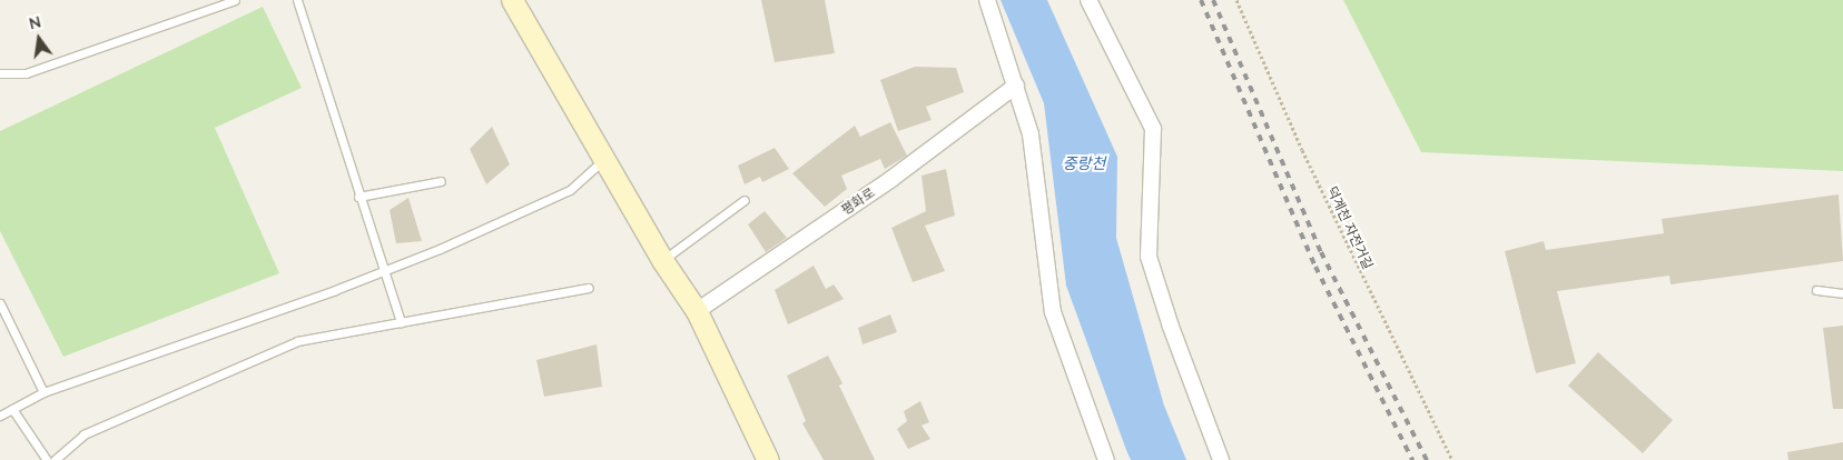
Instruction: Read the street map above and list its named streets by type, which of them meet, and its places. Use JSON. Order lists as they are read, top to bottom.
{
  "streets": {
    "street": ["평화로"],
    "path": ["덕계천 자전거길"]
  },
  "water": ["중랑천"],
  "north": "top"
}
